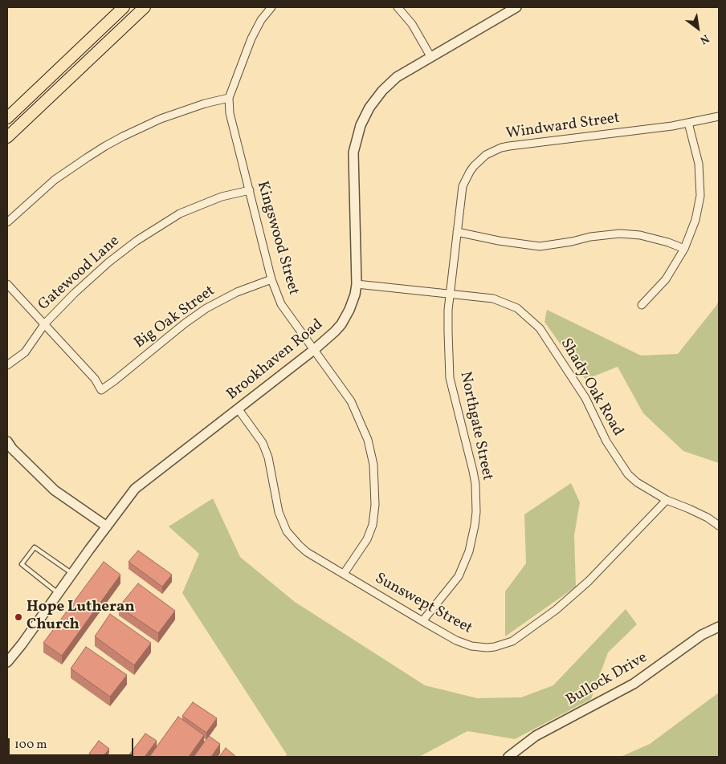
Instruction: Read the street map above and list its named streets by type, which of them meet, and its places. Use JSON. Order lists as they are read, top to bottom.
{
  "streets": {
    "street": [
      "Windward Street",
      "Kingswood Street",
      "Gatewood Lane",
      "Big Oak Street",
      "Brookhaven Road",
      "Shady Oak Road",
      "Northgate Street",
      "Sunswept Street",
      "Bullock Drive"
    ]
  },
  "crossings": [
    ["Windward Street", "Shady Oak Road"],
    ["Windward Street", "Northgate Street"],
    ["Kingswood Street", "Gatewood Lane"],
    ["Kingswood Street", "Big Oak Street"],
    ["Kingswood Street", "Brookhaven Road"],
    ["Kingswood Street", "Sunswept Street"],
    ["Gatewood Lane", "Big Oak Street"],
    ["Brookhaven Road", "Shady Oak Road"],
    ["Brookhaven Road", "Sunswept Street"],
    ["Shady Oak Road", "Northgate Street"],
    ["Shady Oak Road", "Sunswept Street"],
    ["Northgate Street", "Sunswept Street"]
  ],
  "places": ["Hope Lutheran Church"],
  "scale_bar": "100 m",
  "north": "bottom right"
}
